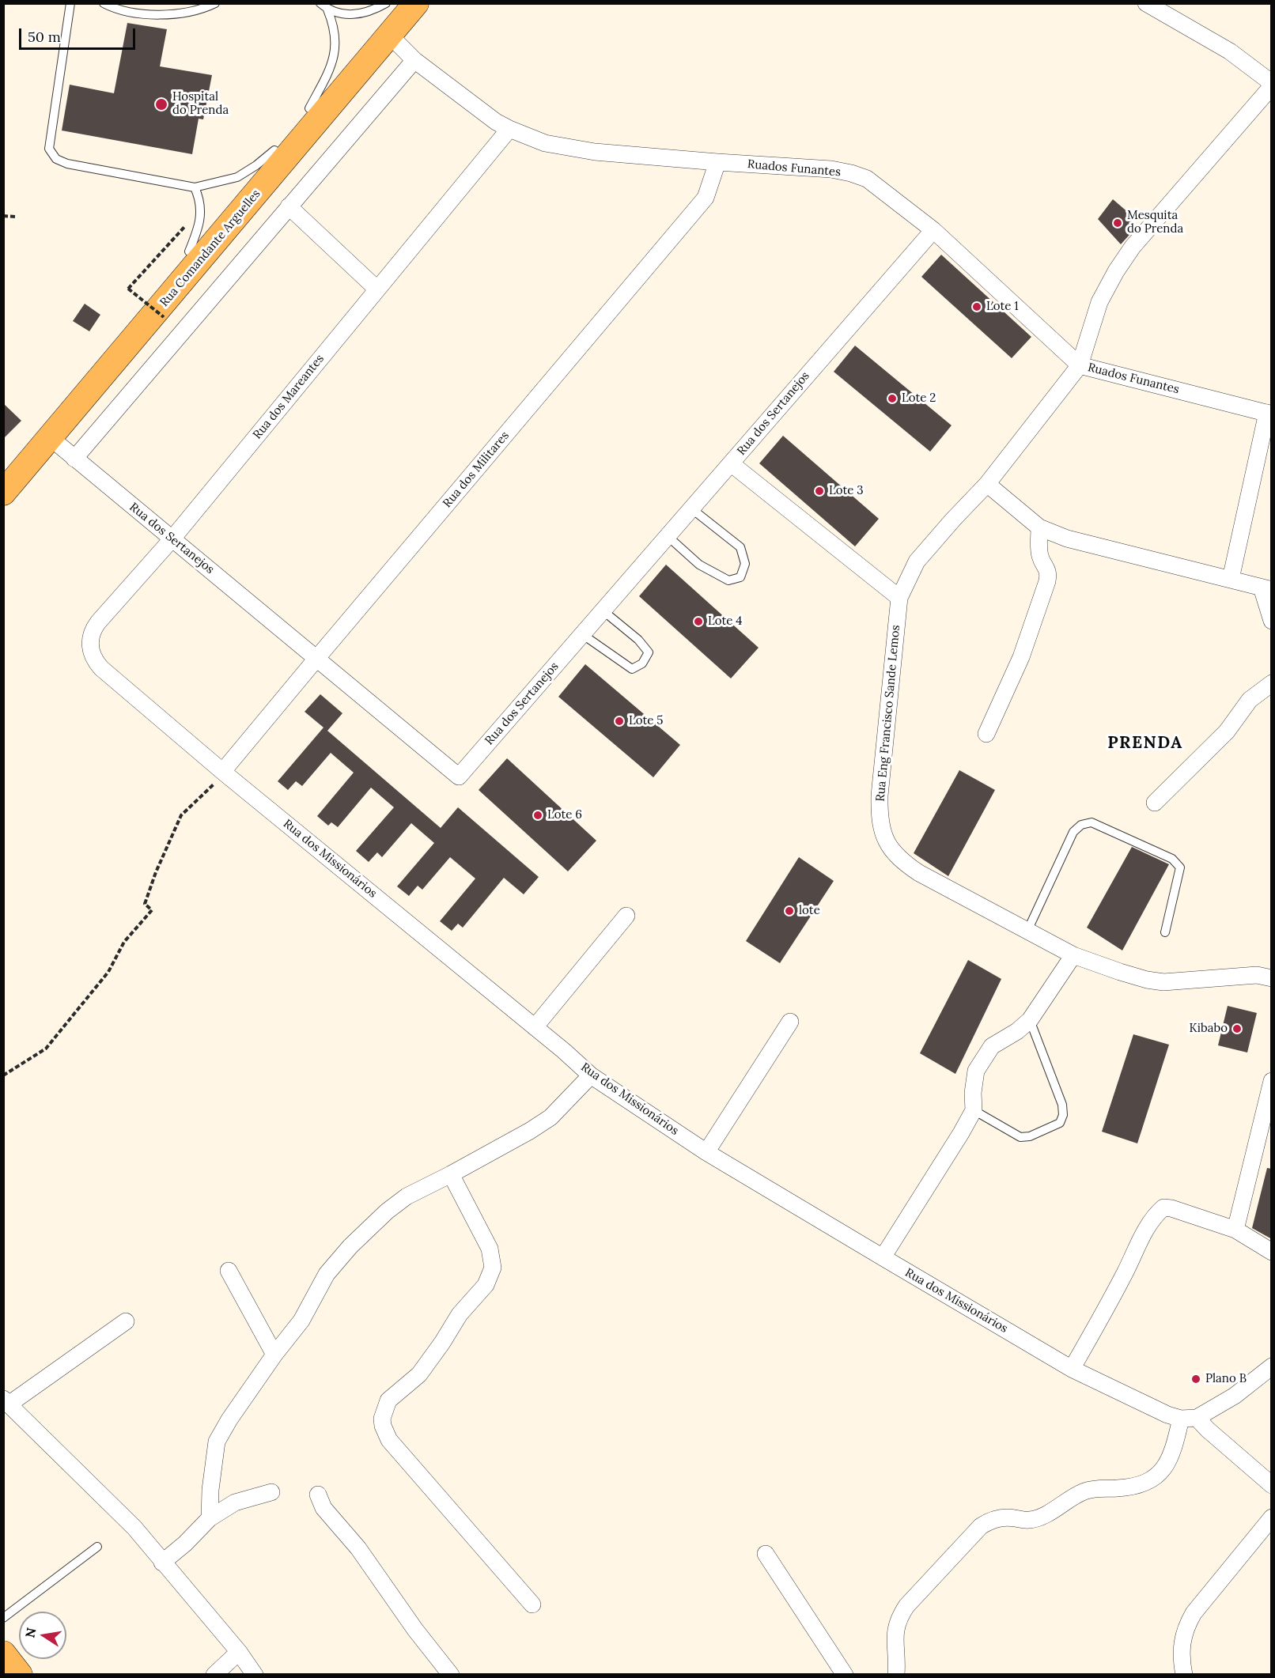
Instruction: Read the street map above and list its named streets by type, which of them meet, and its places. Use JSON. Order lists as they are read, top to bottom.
{
  "streets": {
    "main road": ["Rua Comandante Arguelles"],
    "street": [
      "Ruados Funantes",
      "Rua dos Mareantes",
      "Rua dos Sertanejos",
      "Rua dos Militares",
      "Rua Eng Francisco Sande Lemos",
      "Rua dos Missionários"
    ]
  },
  "crossings": [
    ["Ruados Funantes", "Rua Comandante Arguelles"],
    ["Ruados Funantes", "Rua dos Mareantes"],
    ["Ruados Funantes", "Rua dos Sertanejos"],
    ["Ruados Funantes", "Rua dos Militares"],
    ["Ruados Funantes", "Rua Eng Francisco Sande Lemos"],
    ["Rua Comandante Arguelles", "Rua dos Sertanejos"],
    ["Rua dos Mareantes", "Rua dos Sertanejos"],
    ["Rua dos Mareantes", "Rua dos Missionários"],
    ["Rua dos Sertanejos", "Rua dos Militares"],
    ["Rua dos Militares", "Rua dos Missionários"]
  ],
  "districts": ["PRENDA"],
  "places": [
    "Hospital do Prenda",
    "Mesquita do Prenda",
    "Lote 1",
    "Lote 2",
    "Lote 3",
    "Lote 4",
    "Lote 5",
    "Lote 6",
    "lote",
    "Kibabo",
    "Plano B"
  ],
  "scale_bar": "50 m",
  "north": "left"
}
